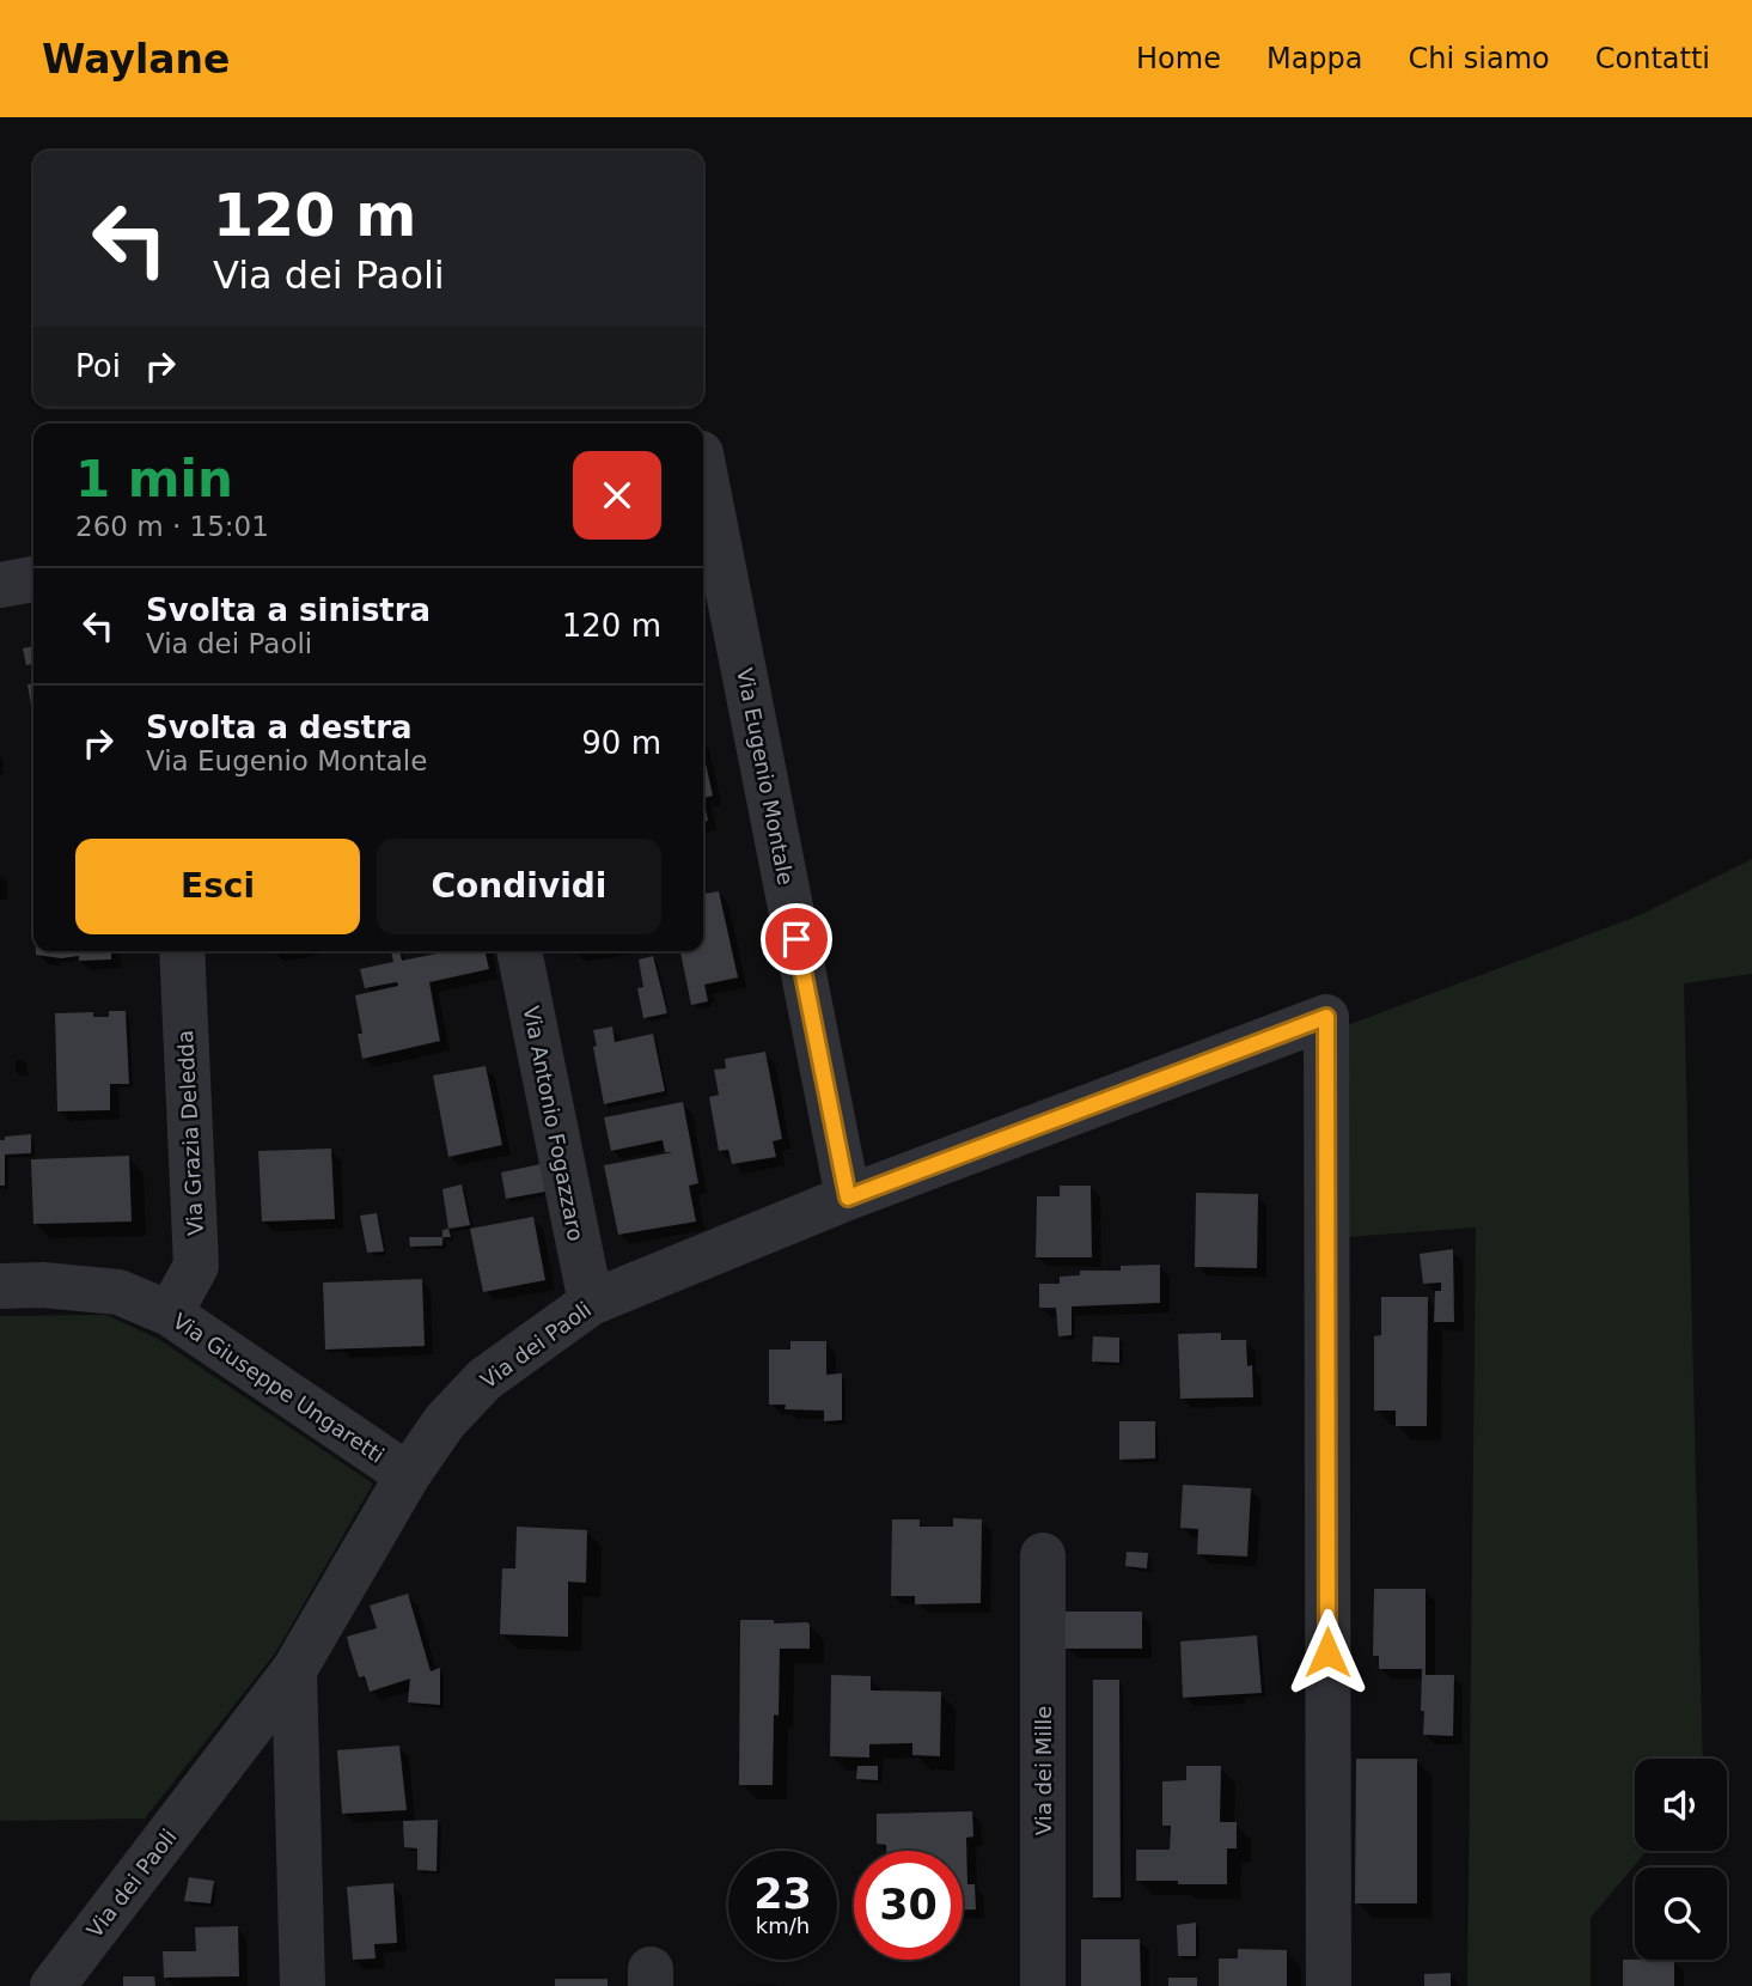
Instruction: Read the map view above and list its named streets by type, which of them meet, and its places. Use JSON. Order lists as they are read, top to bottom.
{
  "streets": {
    "street": [
      "Via Eugenio Montale",
      "Via Antonio Fogazzaro",
      "Via Grazia Deledda",
      "Via dei Paoli",
      "Via Giuseppe Ungaretti",
      "Via dei Mille"
    ]
  },
  "crossings": [
    ["Via Eugenio Montale", "Via dei Paoli"],
    ["Via Antonio Fogazzaro", "Via dei Paoli"],
    ["Via Grazia Deledda", "Via Giuseppe Ungaretti"],
    ["Via dei Paoli", "Via Giuseppe Ungaretti"]
  ],
  "page": {
    "header": "Waylane",
    "nav": [
      "Home",
      "Mappa",
      "Chi siamo",
      "Contatti"
    ],
    "turn": ["120 m", "Via dei Paoli"],
    "then": "Poi",
    "heading": ["1 min", "260 m · 15:01"],
    "list": [
      {
        "name": "Svolta a sinistra",
        "note": "Via dei Paoli",
        "value": "120 m"
      },
      {
        "name": "Svolta a destra",
        "note": "Via Eugenio Montale",
        "value": "90 m"
      }
    ],
    "buttons": ["Esci", "Condividi"],
    "speed": "23 km/h",
    "limit": "30"
  }
}
